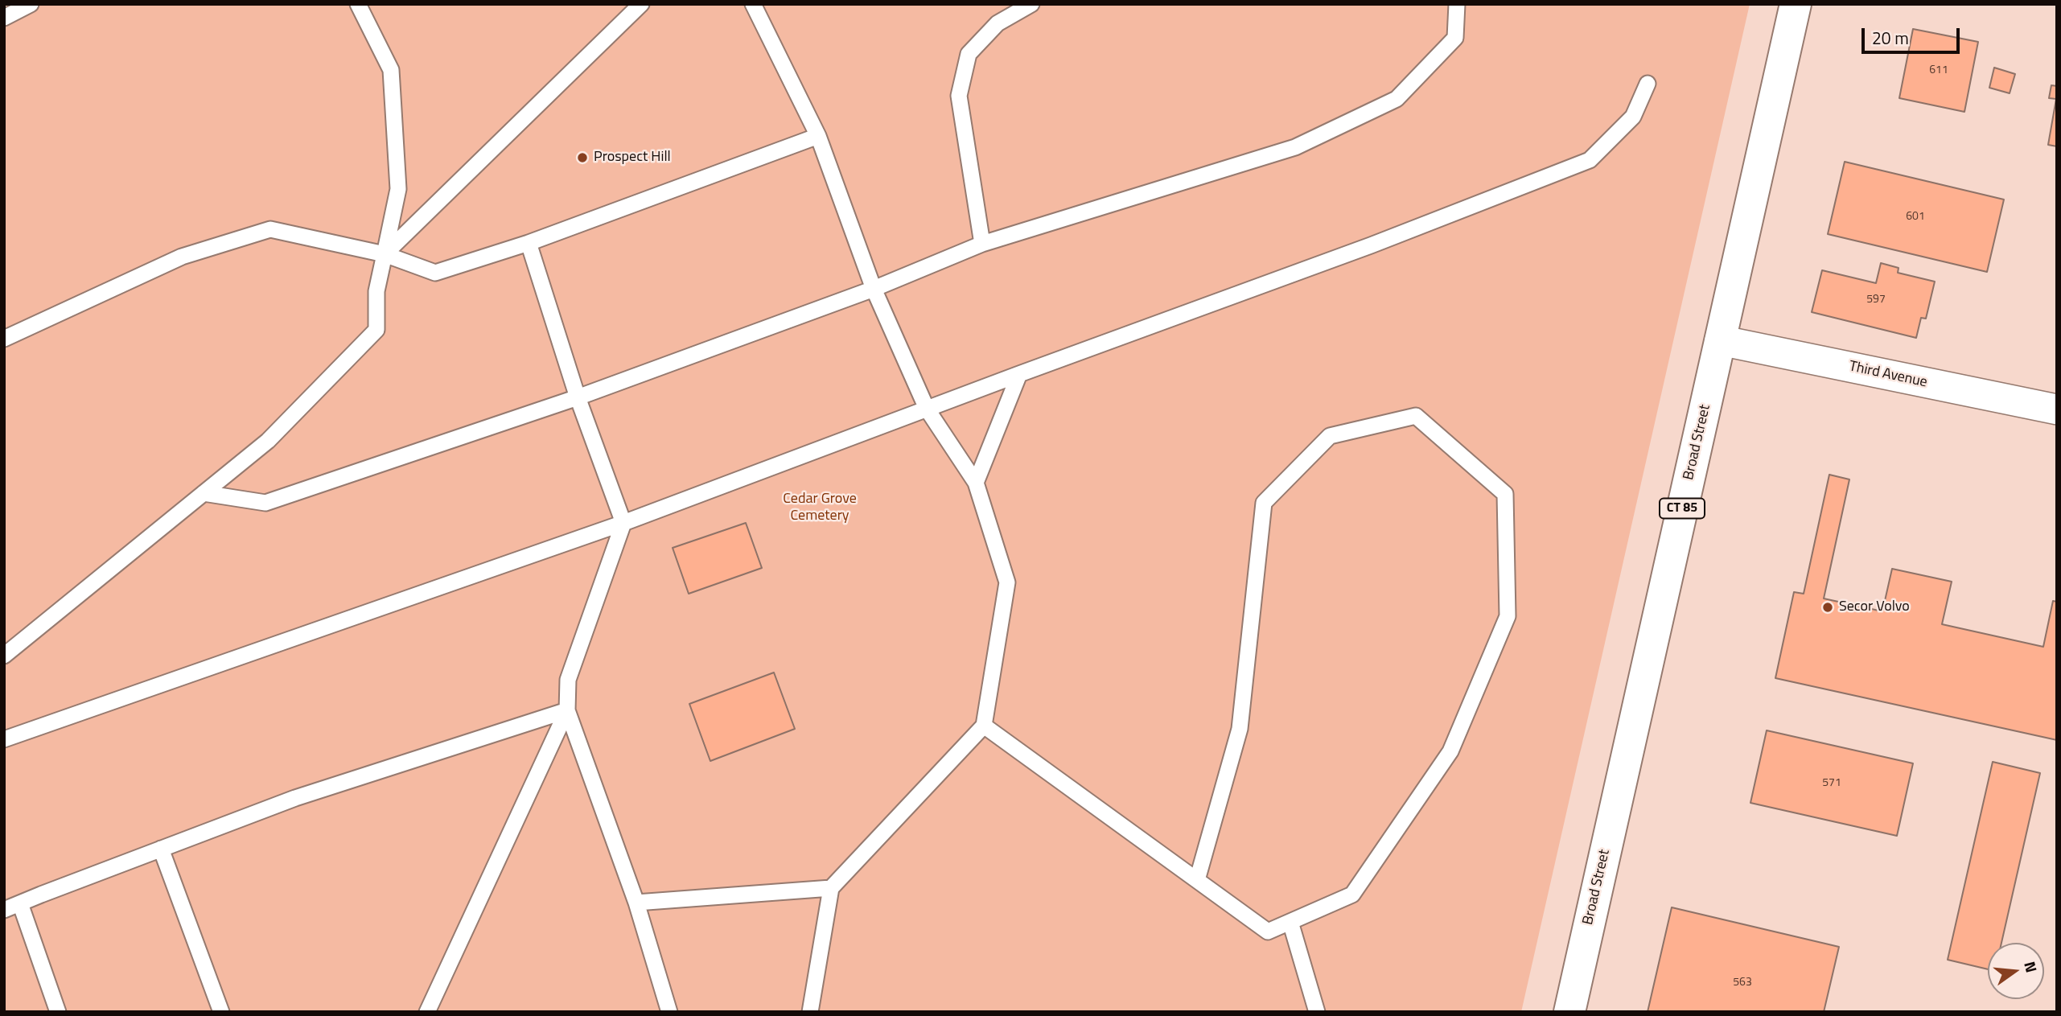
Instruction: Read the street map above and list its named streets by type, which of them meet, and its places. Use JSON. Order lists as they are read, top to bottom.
{
  "streets": {
    "main road": ["Broad Street", "CT 85"],
    "street": ["Third Avenue"]
  },
  "crossings": [
    ["Third Avenue", "Broad Street"]
  ],
  "parks": ["Cedar Grove Cemetery"],
  "places": ["Prospect Hill", "Secor Volvo"],
  "house_numbers": [
    "611",
    "601",
    "597",
    "571",
    "563"
  ],
  "scale_bar": "20 m",
  "north": "right"
}
